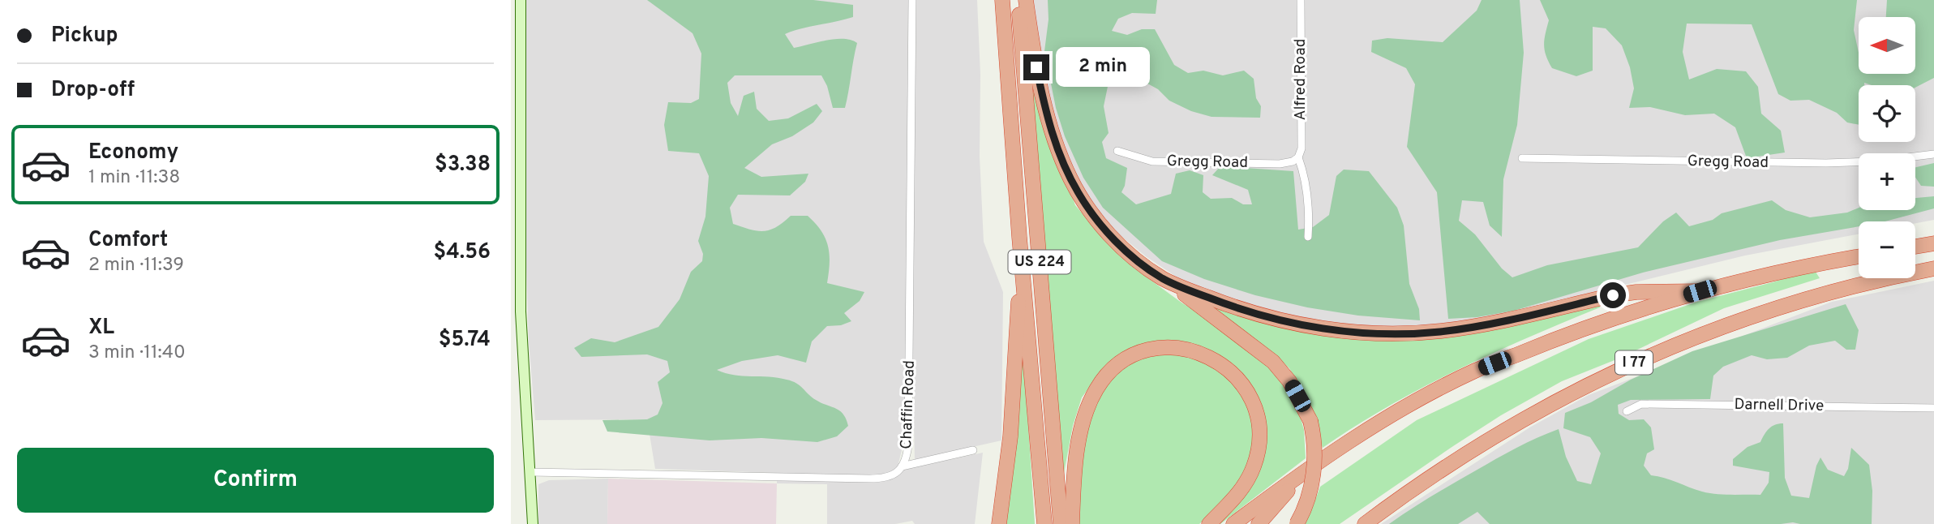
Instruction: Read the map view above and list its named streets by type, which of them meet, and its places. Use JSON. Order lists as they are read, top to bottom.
{
  "streets": {
    "highway": ["US 224", "I 77"],
    "street": [
      "Alfred Road",
      "Gregg Road",
      "Chaffin Road",
      "Darnell Drive"
    ]
  },
  "crossings": [
    ["Alfred Road", "Gregg Road"]
  ],
  "north": "left",
  "page": {
    "banner": ["Pickup", "Drop-off"],
    "map_buttons": ["+", "−"],
    "bubble": "2 min",
    "list": [
      {
        "name": "Economy",
        "note": "1 min · 11:38",
        "value": "$3.38"
      },
      {
        "name": "Comfort",
        "note": "2 min · 11:39",
        "value": "$4.56"
      },
      {
        "name": "XL",
        "note": "3 min · 11:40",
        "value": "$5.74"
      }
    ],
    "buttons": "Confirm"
  }
}
